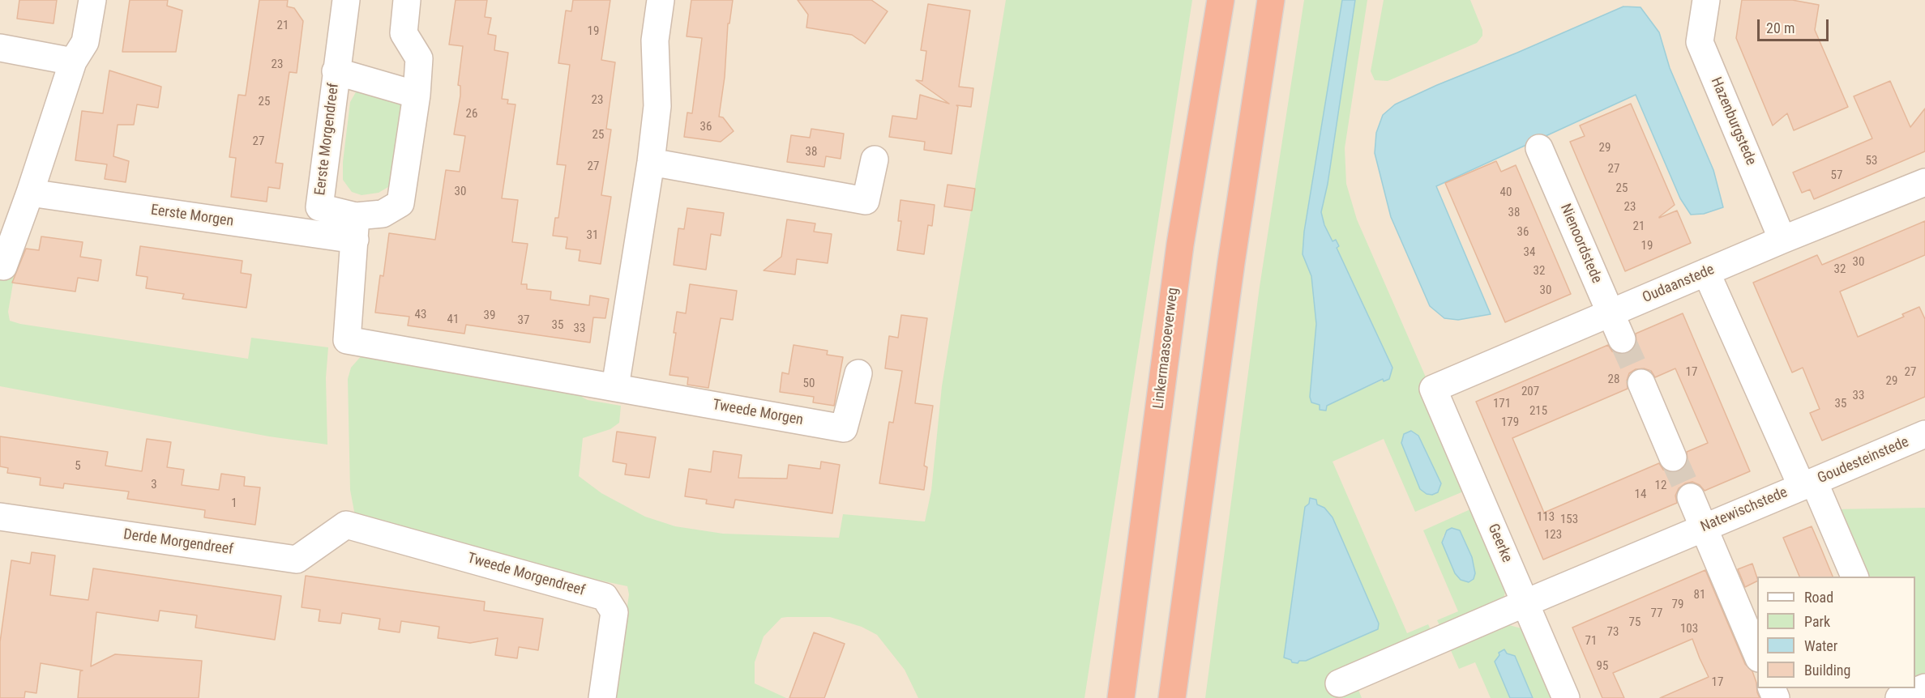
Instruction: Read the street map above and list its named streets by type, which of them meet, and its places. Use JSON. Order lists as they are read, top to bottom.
{
  "streets": {
    "highway": ["Linkermaasoeverweg"],
    "street": [
      "Hazenburgstede",
      "Eerste Morgendreef",
      "Eerste Morgen",
      "Nienoordstede",
      "Oudaanstede",
      "Tweede Morgen",
      "Goudesteinstede",
      "Natewischstede",
      "Derde Morgendreef",
      "Geerke",
      "Tweede Morgendreef"
    ]
  },
  "crossings": [
    ["Hazenburgstede", "Oudaanstede"],
    ["Eerste Morgendreef", "Eerste Morgen"],
    ["Eerste Morgendreef", "Tweede Morgen"],
    ["Eerste Morgen", "Tweede Morgen"],
    ["Nienoordstede", "Oudaanstede"],
    ["Oudaanstede", "Natewischstede"],
    ["Oudaanstede", "Geerke"],
    ["Goudesteinstede", "Natewischstede"],
    ["Natewischstede", "Geerke"],
    ["Derde Morgendreef", "Tweede Morgendreef"]
  ],
  "house_numbers": [
    "21",
    "19",
    "23",
    "23",
    "25",
    "26",
    "36",
    "25",
    "27",
    "29",
    "38",
    "53",
    "27",
    "27",
    "57",
    "25",
    "30",
    "40",
    "23",
    "38",
    "21",
    "36",
    "31",
    "19",
    "34",
    "30",
    "32",
    "32",
    "30",
    "43",
    "39",
    "41",
    "37",
    "35",
    "33",
    "17",
    "27",
    "28",
    "29",
    "50",
    "207",
    "33",
    "171",
    "35",
    "215",
    "179",
    "5",
    "3",
    "12",
    "14",
    "1",
    "113",
    "153",
    "123",
    "81",
    "79",
    "77",
    "75",
    "103",
    "73",
    "71",
    "95",
    "17"
  ],
  "legend": [
    "Road",
    "Park",
    "Water",
    "Building"
  ],
  "scale_bar": "20 m"
}
